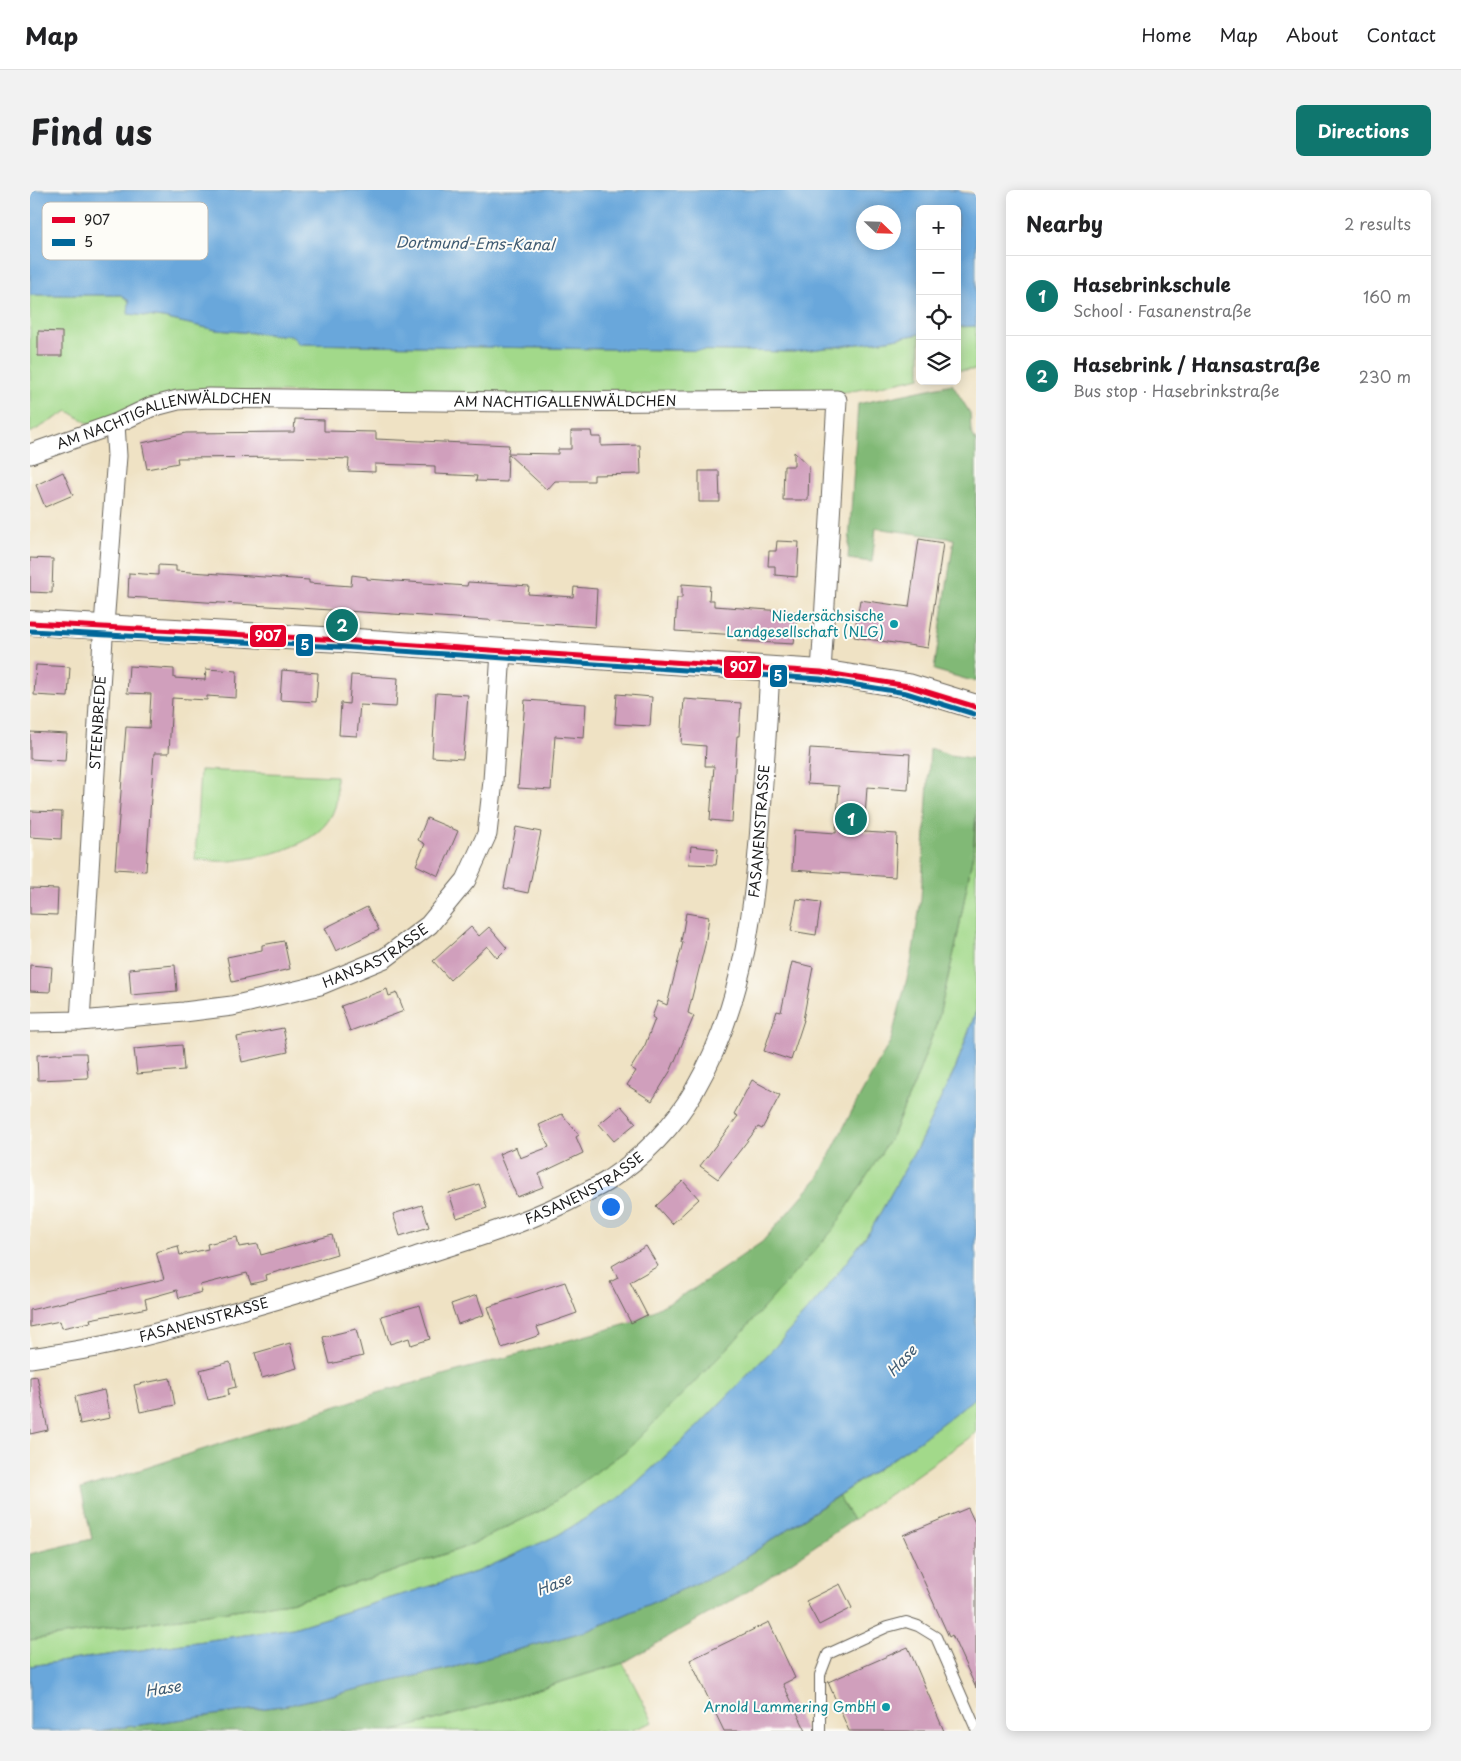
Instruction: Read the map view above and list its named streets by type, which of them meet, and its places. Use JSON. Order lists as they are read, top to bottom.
{
  "streets": {
    "street": [
      "AM NACHTIGALLENWÄLDCHEN",
      "STEENBREDE",
      "FASANENSTRASSE",
      "HANSASTRASSE"
    ]
  },
  "crossings": [
    ["AM NACHTIGALLENWÄLDCHEN", "STEENBREDE"],
    ["STEENBREDE", "HANSASTRASSE"]
  ],
  "water": ["Dortmund-Ems-Kanal", "Hase"],
  "places": ["Niedersächsische Landgesellschaft (NLG)", "Arnold Lammering GmbH"],
  "lines": ["transit line 907", "transit line 5"],
  "legend": ["907", "5"],
  "north": "bottom right",
  "page": {
    "header": "Map",
    "nav": [
      "Home",
      "Map",
      "About",
      "Contact"
    ],
    "title": "Find us",
    "buttons": "Directions",
    "heading": ["Nearby", "2 results"],
    "map_buttons": ["+", "−"],
    "list": [
      {
        "mark": "1",
        "name": "Hasebrinkschule",
        "note": "School · Fasanenstraße",
        "value": "160 m"
      },
      {
        "mark": "2",
        "name": "Hasebrink / Hansastraße",
        "note": "Bus stop · Hasebrinkstraße",
        "value": "230 m"
      }
    ],
    "pins": ["2", "1"]
  }
}
